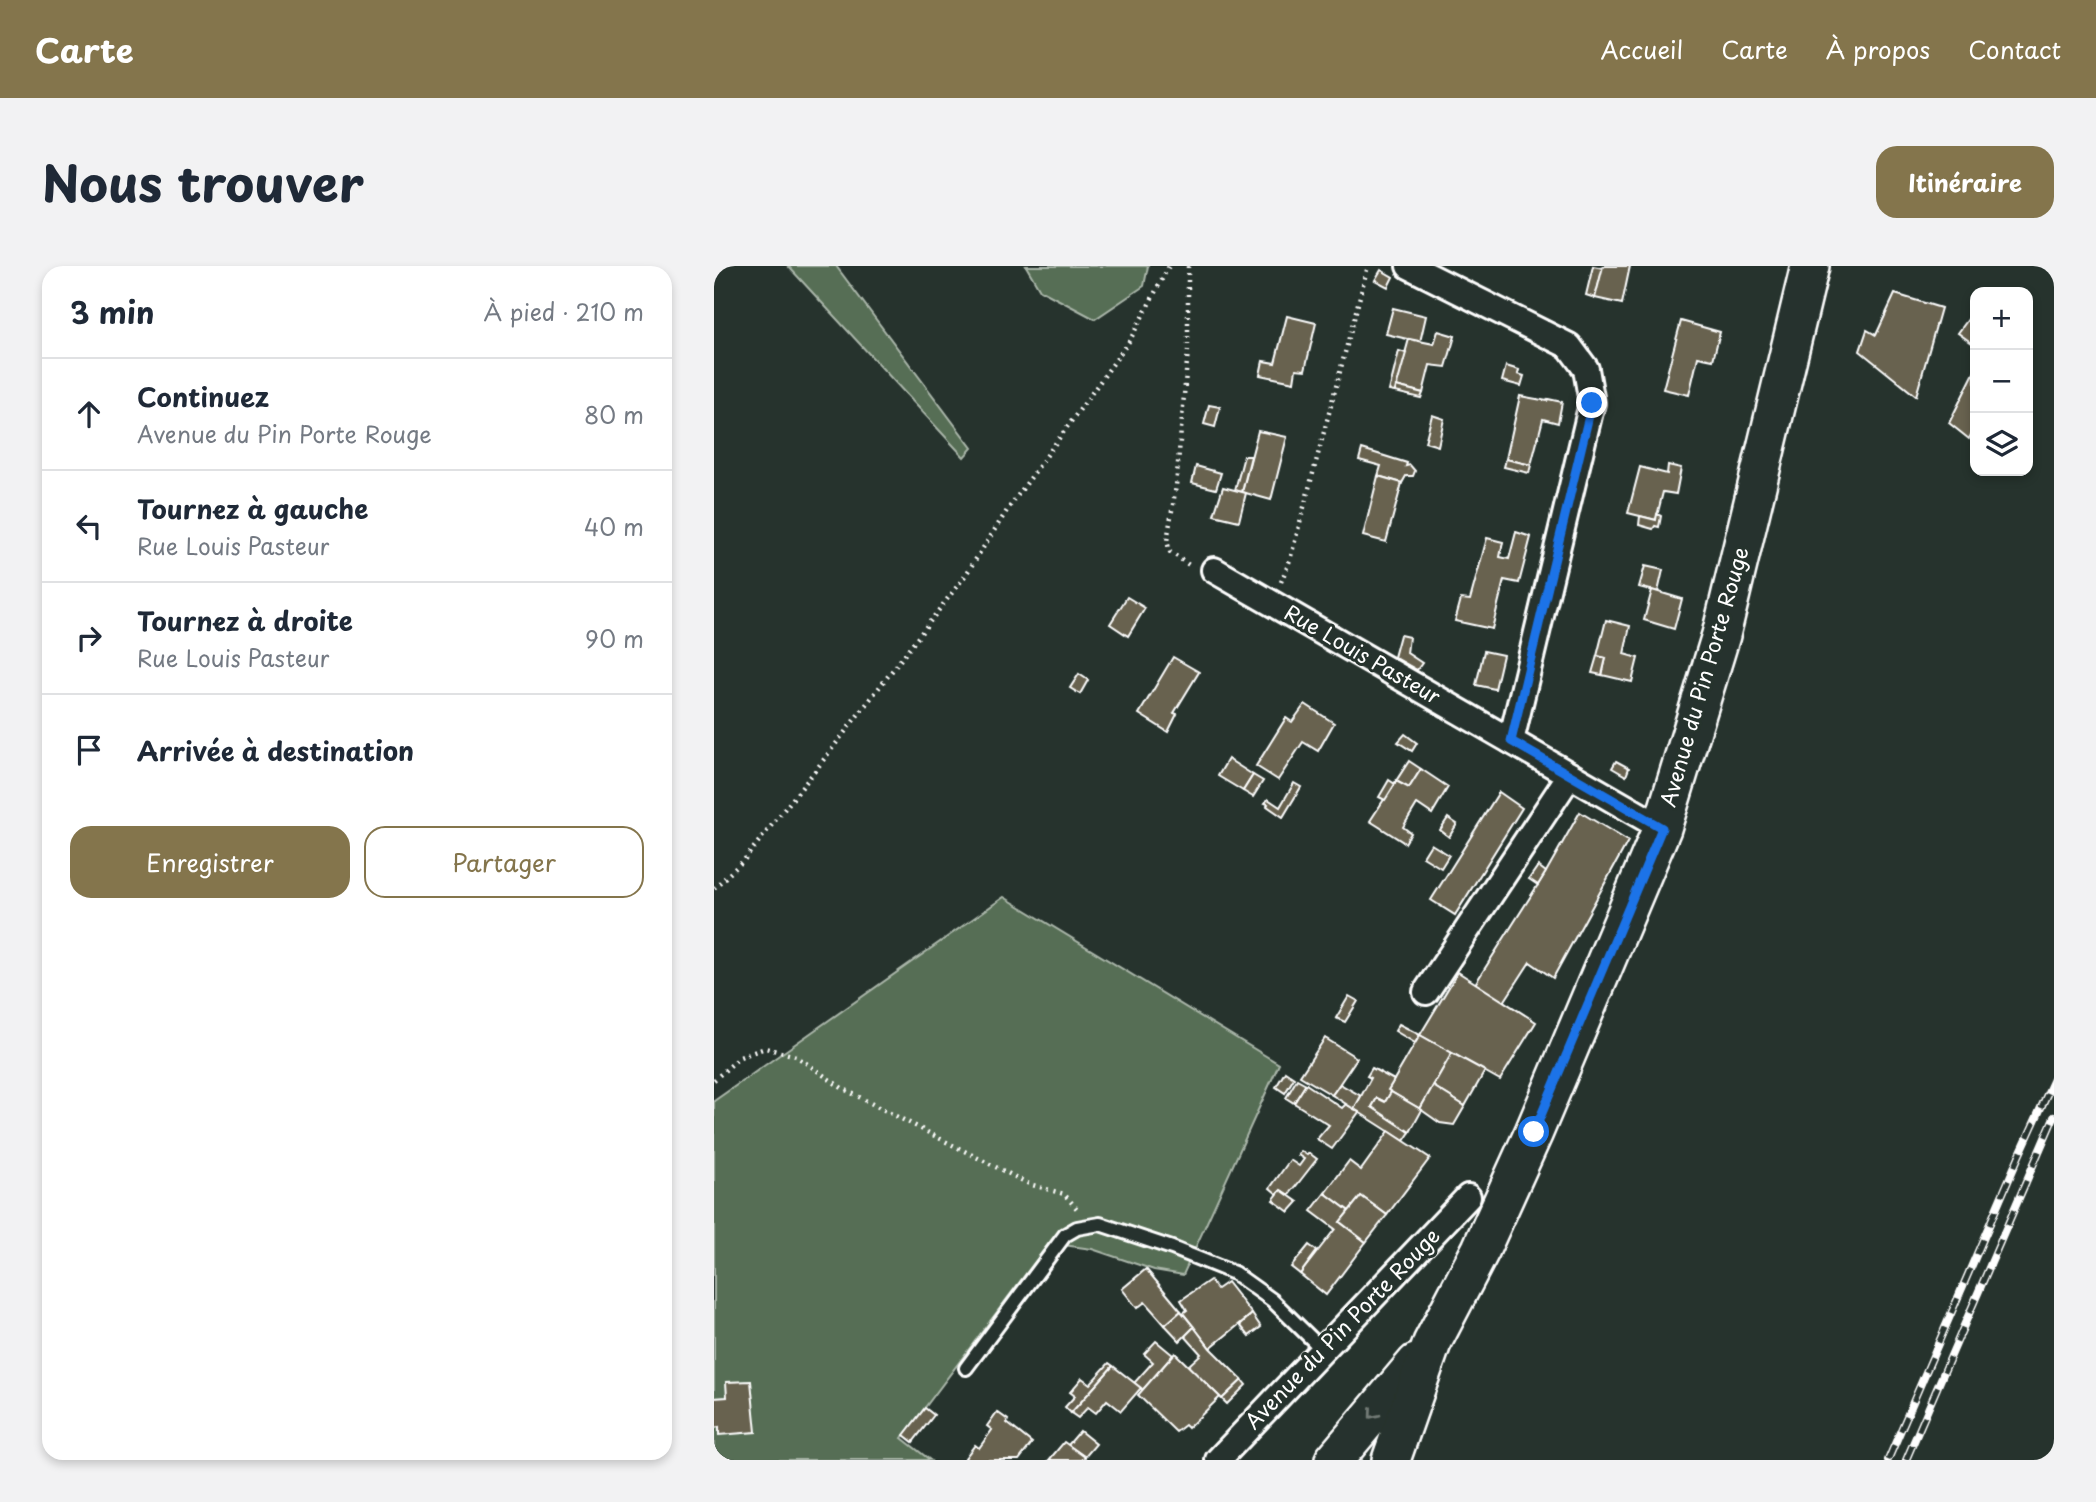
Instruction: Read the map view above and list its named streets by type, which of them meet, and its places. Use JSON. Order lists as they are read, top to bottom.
{
  "streets": {
    "main road": ["Avenue du Pin Porte Rouge"],
    "street": ["Rue Louis Pasteur"]
  },
  "crossings": [
    ["Rue Louis Pasteur", "Avenue du Pin Porte Rouge"]
  ],
  "page": {
    "header": "Carte",
    "nav": [
      "Accueil",
      "Carte",
      "À propos",
      "Contact"
    ],
    "title": "Nous trouver",
    "buttons": [
      "Itinéraire",
      ["Enregistrer", "Partager"]
    ],
    "heading": ["3 min", "À pied · 210 m"],
    "map_buttons": ["+", "−"],
    "list": [
      ["Continuez", "Avenue du Pin Porte Rouge", "80 m"],
      ["Tournez à gauche", "Rue Louis Pasteur", "40 m"],
      ["Tournez à droite", "Rue Louis Pasteur", "90 m"],
      "Arrivée à destination"
    ]
  }
}
